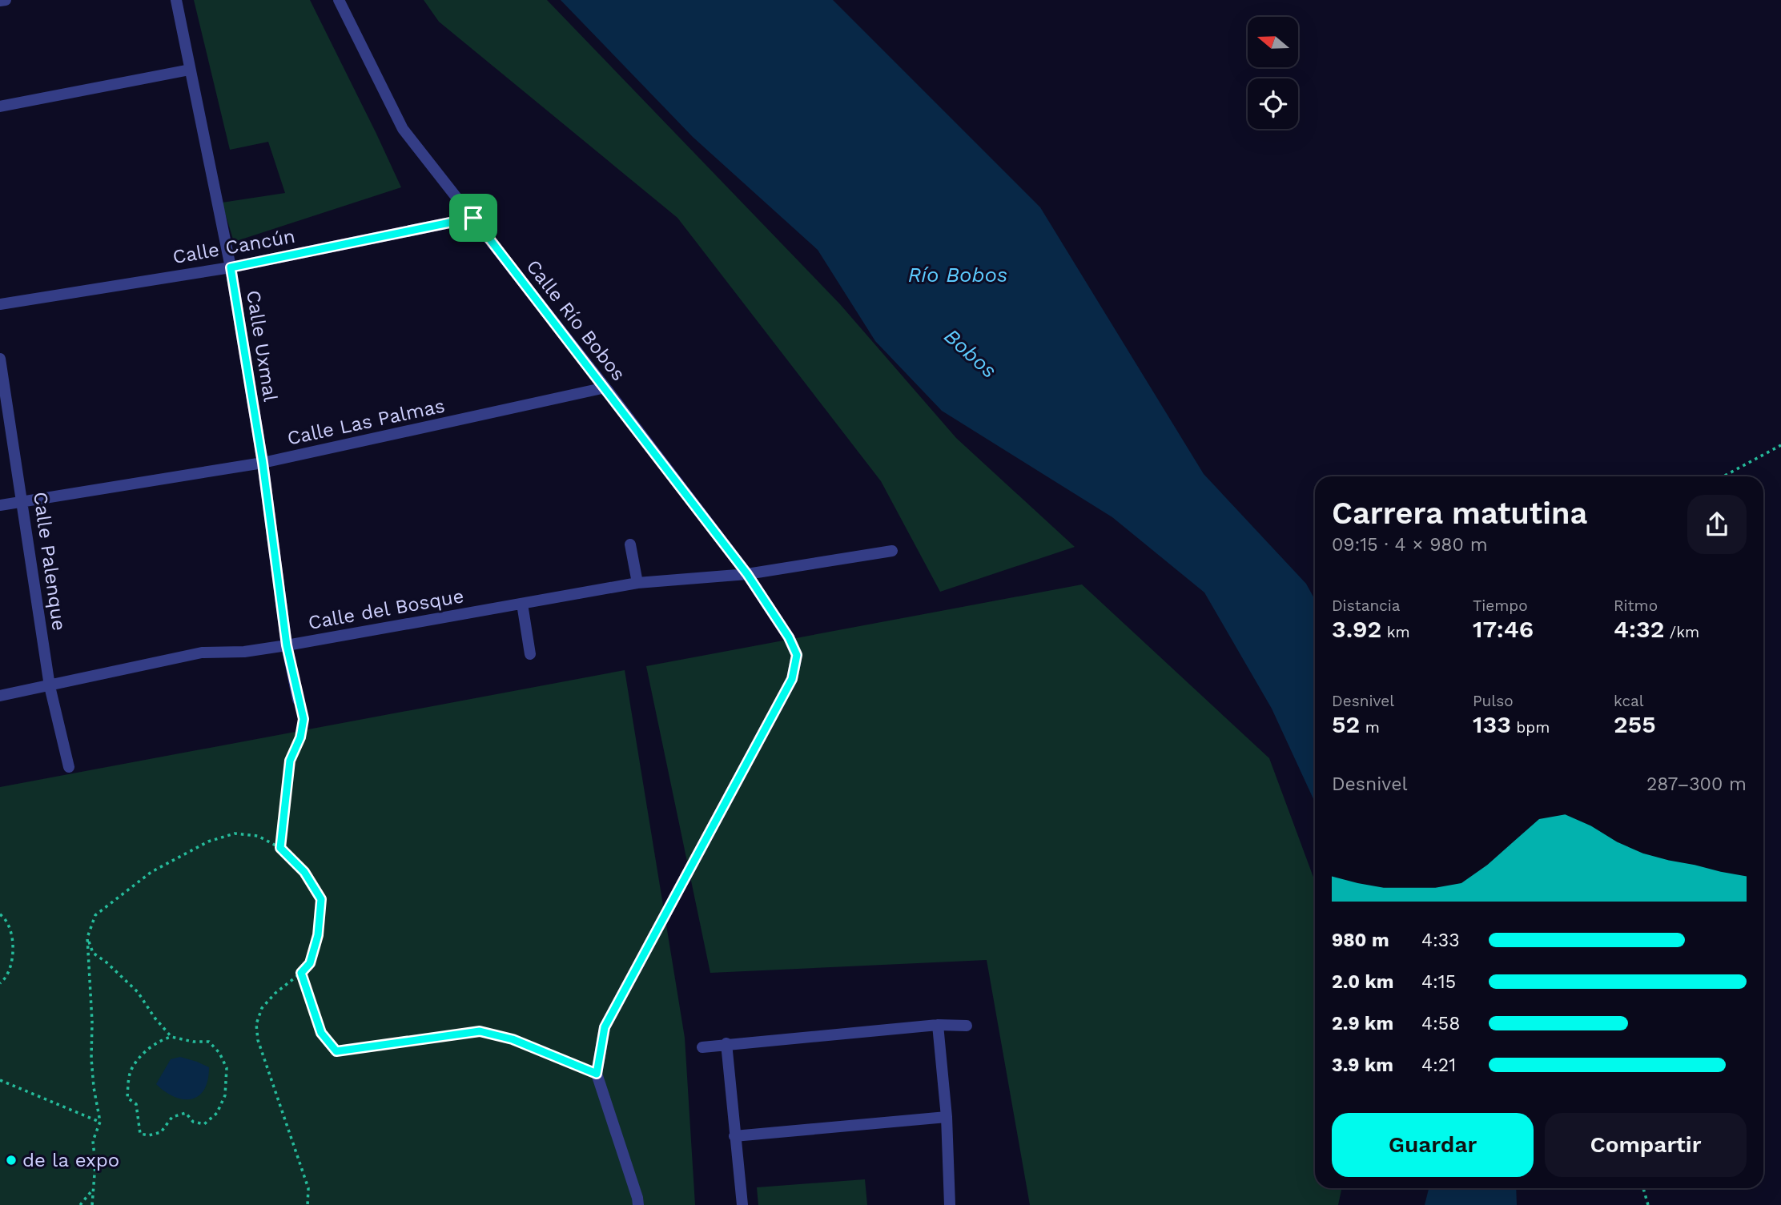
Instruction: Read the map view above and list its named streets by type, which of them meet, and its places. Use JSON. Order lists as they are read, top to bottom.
{
  "streets": {
    "street": [
      "Calle Cancún",
      "Calle Río Bobos",
      "Calle Uxmal",
      "Calle Las Palmas",
      "Calle Palenque",
      "Calle del Bosque"
    ]
  },
  "crossings": [
    ["Calle Cancún", "Calle Río Bobos"],
    ["Calle Cancún", "Calle Uxmal"],
    ["Calle Río Bobos", "Calle Las Palmas"],
    ["Calle Río Bobos", "Calle del Bosque"],
    ["Calle Uxmal", "Calle Las Palmas"],
    ["Calle Uxmal", "Calle del Bosque"],
    ["Calle Las Palmas", "Calle Palenque"],
    ["Calle Palenque", "Calle del Bosque"]
  ],
  "water": ["Río Bobos", "Bobos"],
  "places": ["de la expo"],
  "north": "left",
  "page": {
    "heading": ["Carrera matutina", "09:15 · 4 × 980 m"],
    "stats": [
      ["Distancia", "3.92 km"],
      ["Tiempo", "17:46"],
      ["Ritmo", "4:32 /km"],
      ["Desnivel", "52 m"],
      ["Pulso", "133 bpm"],
      ["kcal", "255"]
    ],
    "chart": ["Desnivel", "287–300 m"],
    "list": [
      {
        "name": "980 m",
        "note": "4:33"
      },
      {
        "name": "2.0 km",
        "note": "4:15"
      },
      {
        "name": "2.9 km",
        "note": "4:58"
      },
      {
        "name": "3.9 km",
        "note": "4:21"
      }
    ],
    "buttons": ["Guardar", "Compartir"]
  }
}
